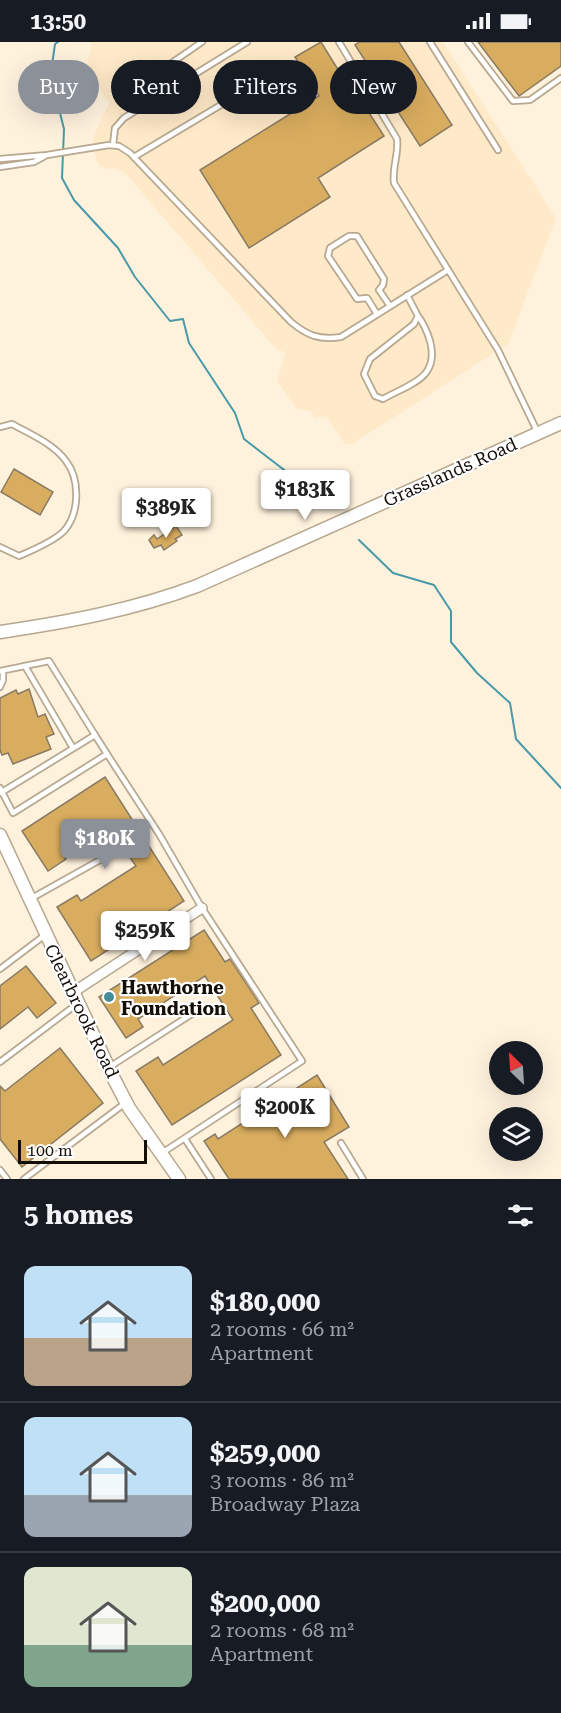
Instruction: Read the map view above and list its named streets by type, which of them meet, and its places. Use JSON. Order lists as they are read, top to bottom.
{
  "streets": {
    "main road": ["Grasslands Road", "Clearbrook Road"]
  },
  "places": ["Hawthorne Foundation"],
  "scale_bar": "100 m",
  "north": "top left",
  "page": {
    "status": "13:50",
    "chip": [
      "Buy",
      "Rent",
      "Filters",
      "New"
    ],
    "price": [
      "$183K",
      "$389K",
      "$180K",
      "$259K",
      "$200K"
    ],
    "scale": "100 m",
    "heading": "5 homes",
    "list": [
      {
        "name": "$180,000",
        "note": "2 rooms · 66 m² · Apartment"
      },
      {
        "name": "$259,000",
        "note": "3 rooms · 86 m² · Broadway Plaza"
      },
      {
        "name": "$200,000",
        "note": "2 rooms · 68 m² · Apartment"
      }
    ]
  }
}
